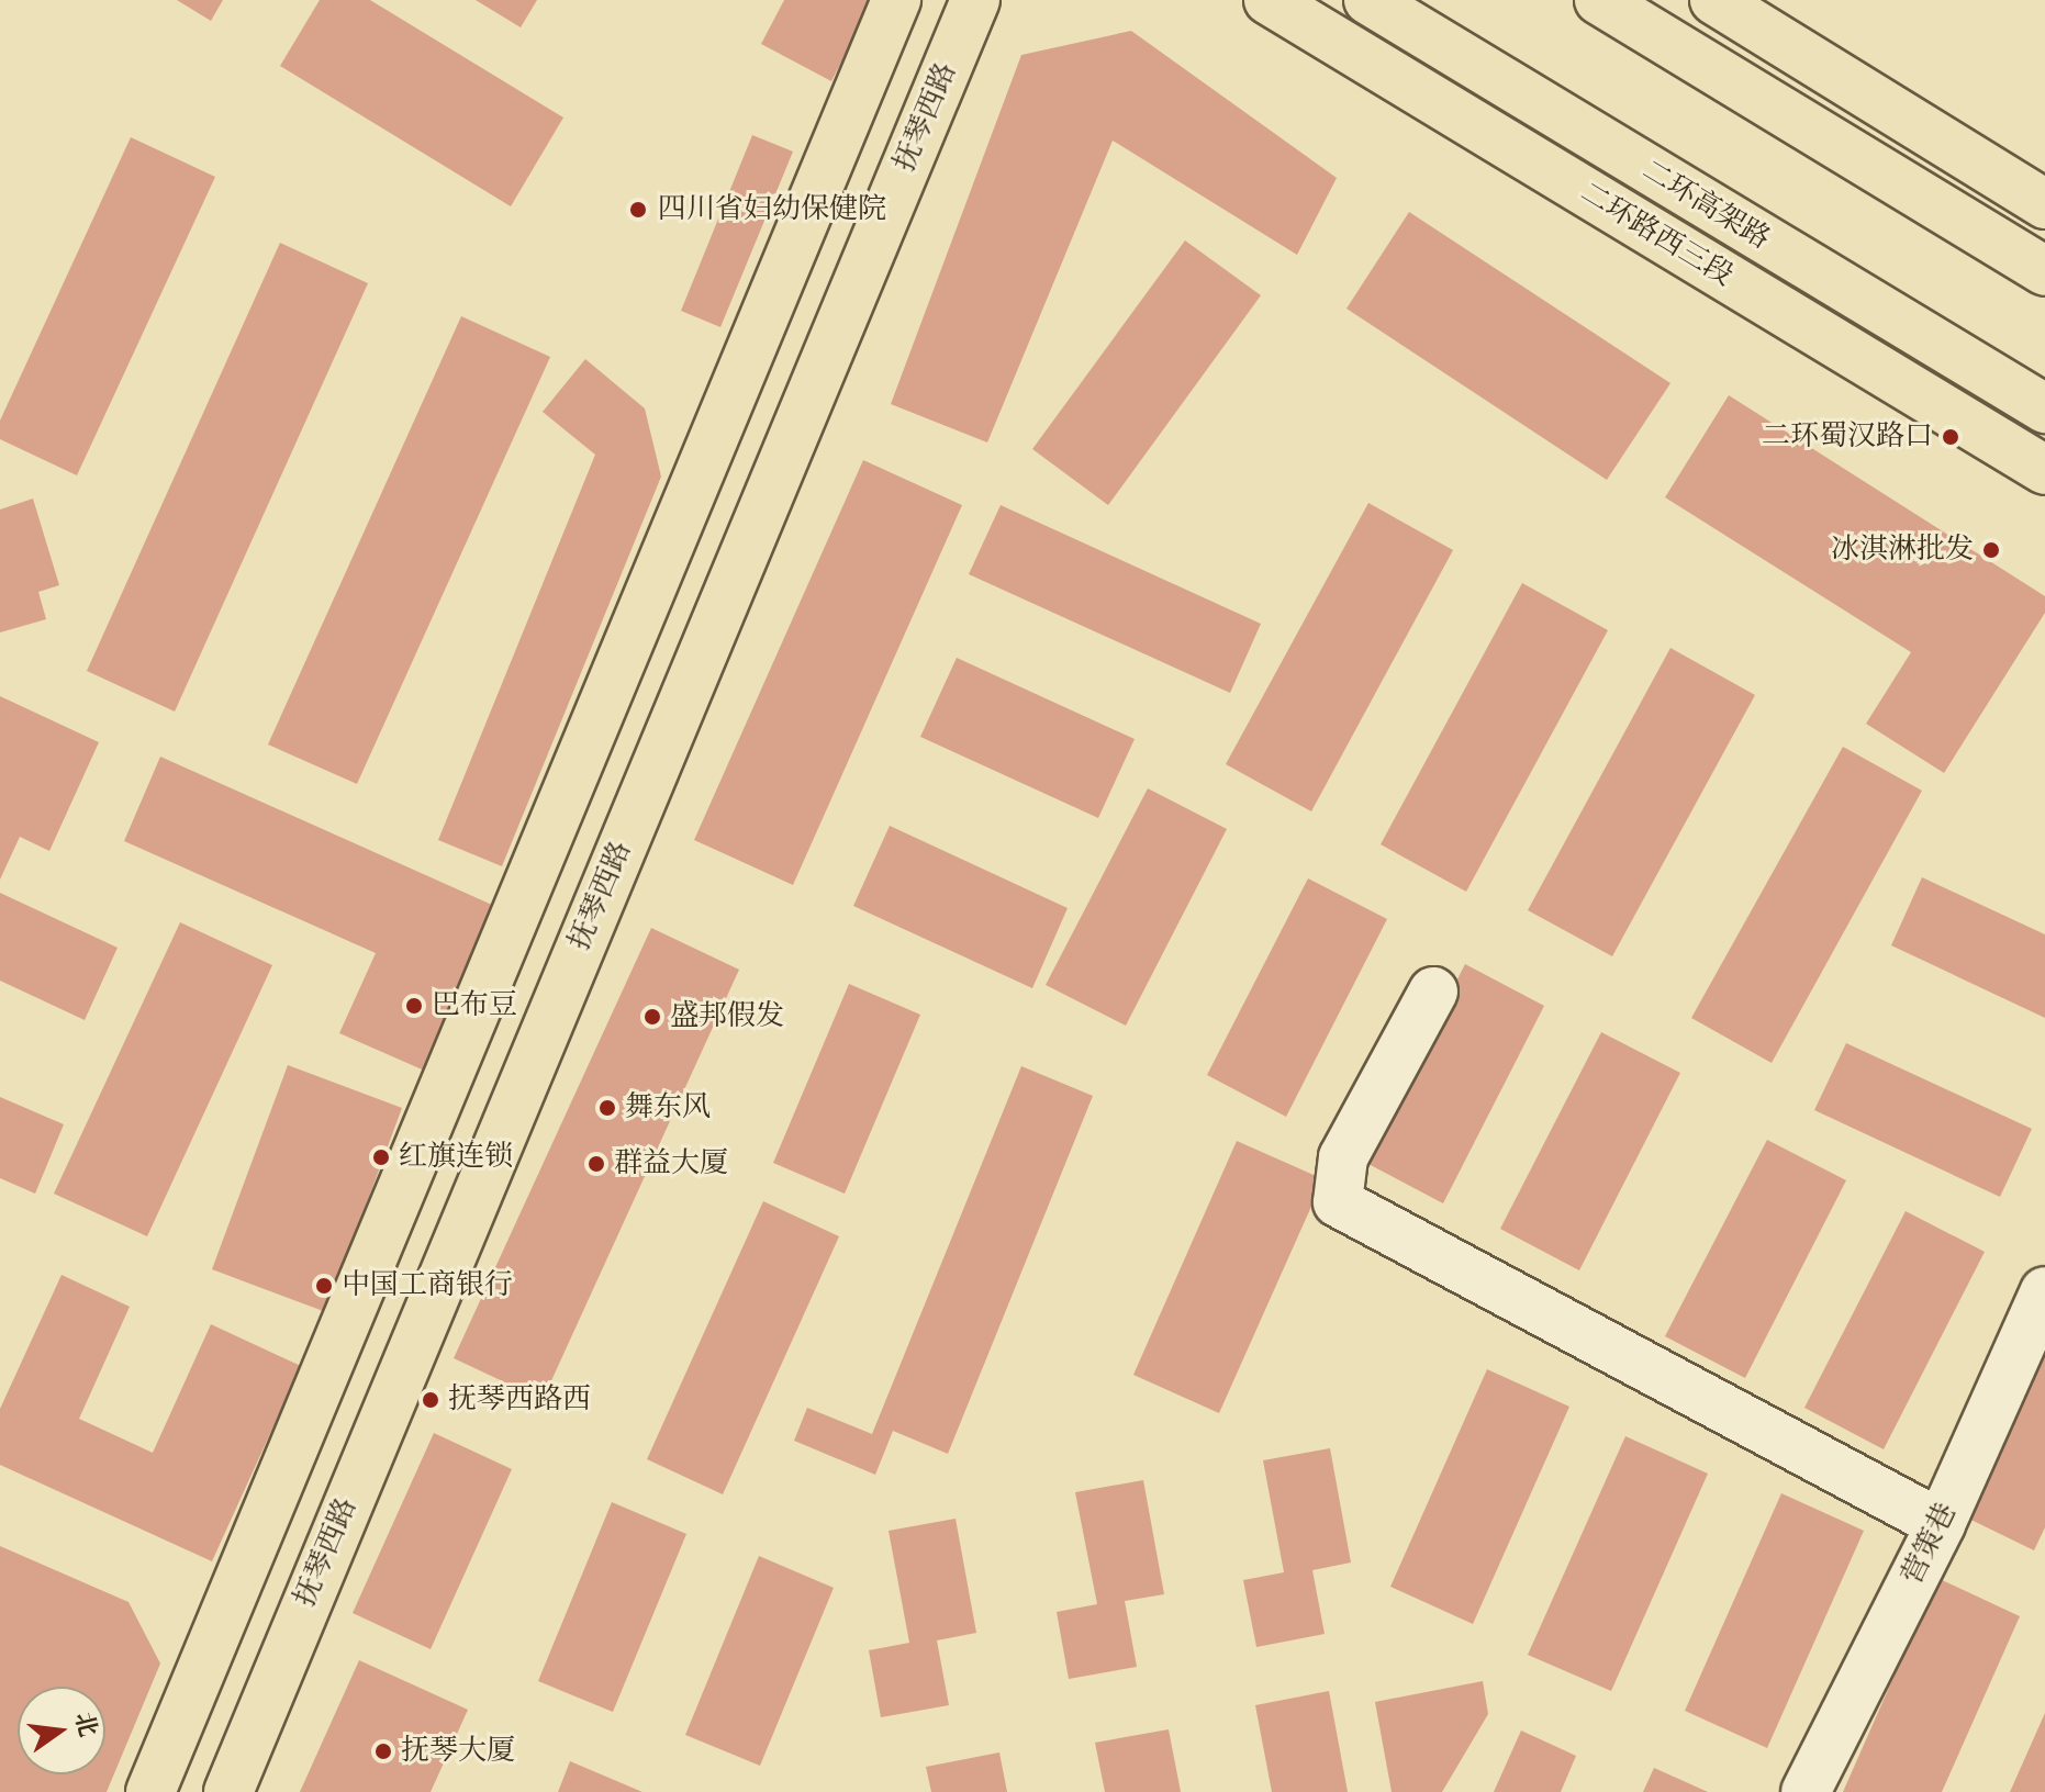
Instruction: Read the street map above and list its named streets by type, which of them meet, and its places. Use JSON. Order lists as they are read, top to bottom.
{
  "streets": {
    "main road": ["抚琴西路", "二环高架路", "二环路西三段"],
    "street": ["营策巷"]
  },
  "places": [
    "四川省妇幼保健院",
    "二环蜀汉路口",
    "冰淇淋批发",
    "巴布豆",
    "盛邦假发",
    "舞东风",
    "红旗连锁",
    "群益大厦",
    "中国工商银行",
    "抚琴西路西",
    "抚琴大厦"
  ],
  "north": "right"
}
